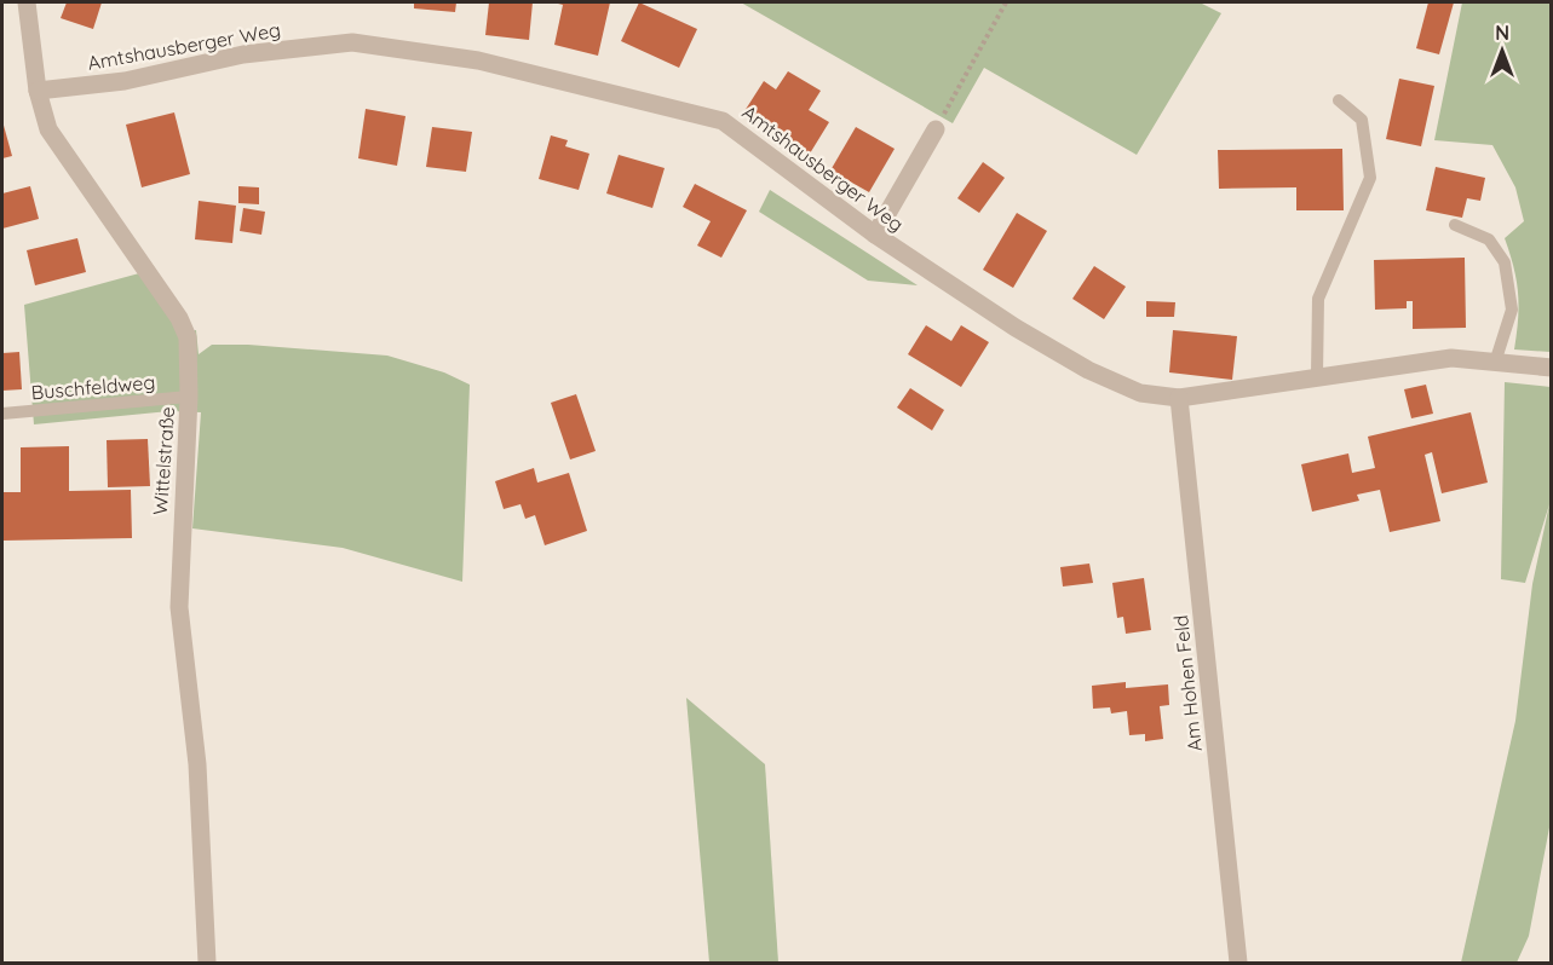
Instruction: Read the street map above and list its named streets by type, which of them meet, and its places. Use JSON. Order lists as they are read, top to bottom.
{
  "streets": {
    "street": ["Amtshausberger Weg", "Wittelstraße", "Am Hohen Feld"],
    "lane": ["Buschfeldweg"]
  },
  "crossings": [
    ["Amtshausberger Weg", "Wittelstraße"],
    ["Amtshausberger Weg", "Am Hohen Feld"],
    ["Buschfeldweg", "Wittelstraße"]
  ],
  "north": "top"
}
